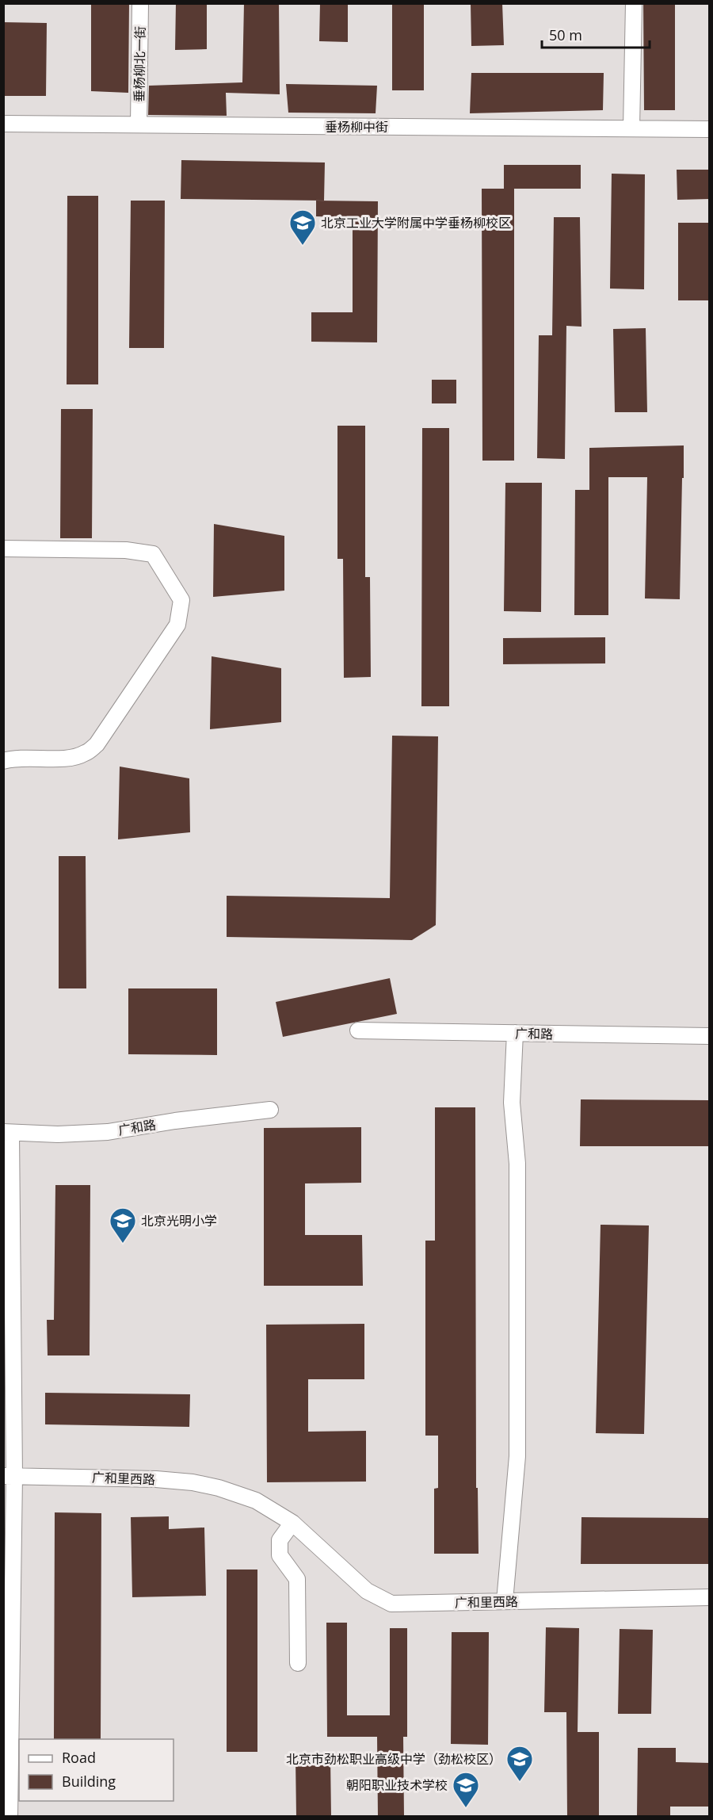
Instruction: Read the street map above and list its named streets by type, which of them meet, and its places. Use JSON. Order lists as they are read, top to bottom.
{
  "streets": {
    "street": [
      "垂杨柳北一街",
      "垂杨柳中街",
      "广和路",
      "广和里西路"
    ]
  },
  "crossings": [
    ["垂杨柳北一街", "垂杨柳中街"]
  ],
  "places": {
    "school or university": [
      "北京工业大学附属中学垂杨柳校区",
      "北京光明小学",
      "北京市劲松职业高级中学（劲松校区）",
      "朝阳职业技术学校"
    ]
  },
  "legend": ["Road", "Building"],
  "scale_bar": "50 m"
}
